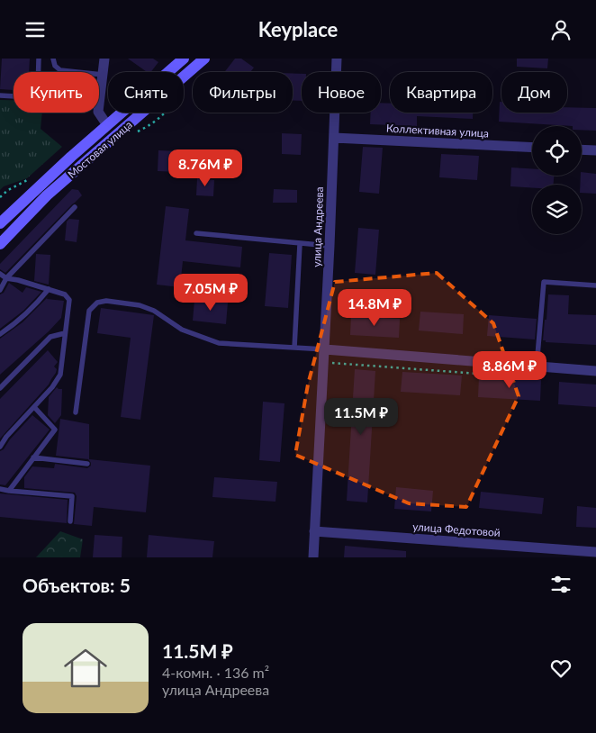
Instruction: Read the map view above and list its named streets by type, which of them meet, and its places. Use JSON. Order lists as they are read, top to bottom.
{
  "streets": {
    "main road": ["Мостовая улица"],
    "street": ["Коллективная улица", "улица Андреева", "улица Федотовой"]
  },
  "crossings": [
    ["Коллективная улица", "улица Андреева"],
    ["улица Андреева", "улица Федотовой"]
  ],
  "page": {
    "header": "Keyplace",
    "chip": [
      "Купить",
      "Снять",
      "Фильтры",
      "Новое",
      "Квартира",
      "Дом"
    ],
    "price": [
      "8.76M ₽",
      "7.05M ₽",
      "14.8M ₽",
      "8.86M ₽",
      "11.5M ₽"
    ],
    "heading": "Объектов: 5",
    "list": [
      {
        "name": "11.5M ₽",
        "note": "4-комн. · 136 m² · улица Андреева"
      }
    ]
  }
}
